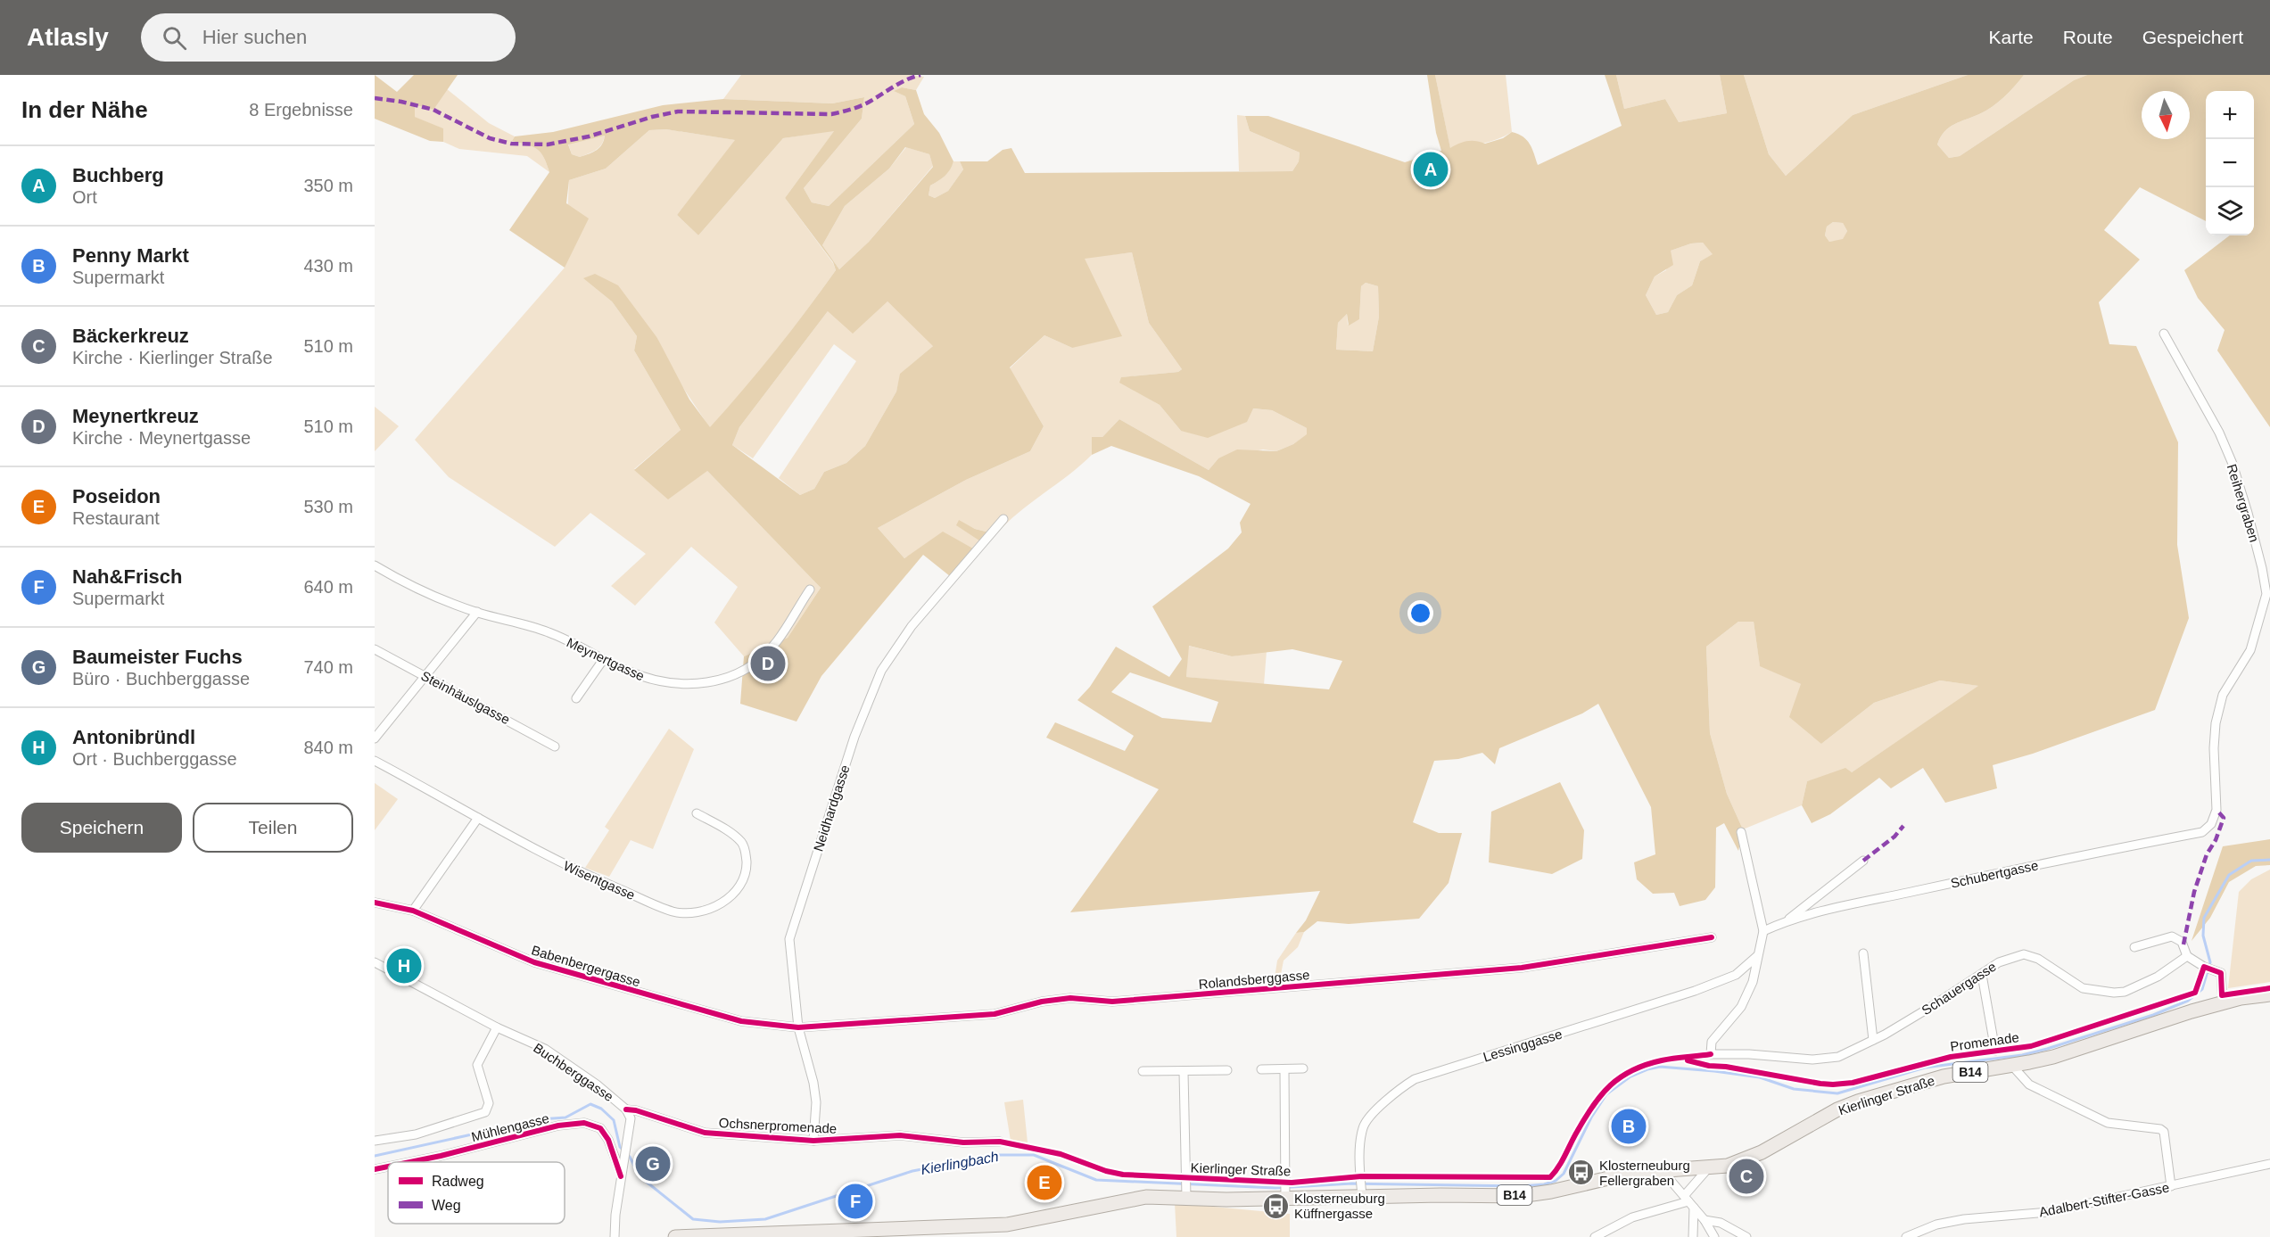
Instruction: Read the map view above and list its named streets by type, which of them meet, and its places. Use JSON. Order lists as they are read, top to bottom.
{
  "streets": {
    "main road": ["B14", "Kierlinger Straße"],
    "street": [
      "Reihergraben",
      "Meynertgasse",
      "Steinhäuslgasse",
      "Neidhardgasse",
      "Schubertgasse",
      "Wisentgasse",
      "Babenbergergasse",
      "Rolandsberggasse",
      "Schauergasse",
      "Lessinggasse",
      "Buchberggasse",
      "Ochsnerpromenade",
      "Mühlengasse",
      "Adalbert-Stifter-Gasse"
    ],
    "cycle path": ["Promenade"]
  },
  "crossings": [
    ["Reihergraben", "Schubertgasse"],
    ["Neidhardgasse", "Babenbergergasse"],
    ["Neidhardgasse", "Rolandsberggasse"],
    ["Neidhardgasse", "Ochsnerpromenade"],
    ["Babenbergergasse", "Rolandsberggasse"],
    ["Schauergasse", "Lessinggasse"],
    ["Lessinggasse", "Kierlinger Straße"],
    ["Buchberggasse", "Ochsnerpromenade"],
    ["Buchberggasse", "Mühlengasse"]
  ],
  "water": ["Kierlingbach"],
  "places": {
    "bus stop": ["Klosterneuburg Fellergraben", "Klosterneuburg Küffnergasse"]
  },
  "legend": ["Radweg", "Weg"],
  "north": "bottom",
  "page": {
    "header": "Atlasly",
    "search": "Hier suchen",
    "nav": ["Karte", "Route", "Gespeichert"],
    "heading": ["In der Nähe", "8 Ergebnisse"],
    "map_buttons": ["+", "−"],
    "list": [
      {
        "mark": "A",
        "name": "Buchberg",
        "note": "Ort",
        "value": "350 m"
      },
      {
        "mark": "B",
        "name": "Penny Markt",
        "note": "Supermarkt",
        "value": "430 m"
      },
      {
        "mark": "C",
        "name": "Bäckerkreuz",
        "note": "Kirche · Kierlinger Straße",
        "value": "510 m"
      },
      {
        "mark": "D",
        "name": "Meynertkreuz",
        "note": "Kirche · Meynertgasse",
        "value": "510 m"
      },
      {
        "mark": "E",
        "name": "Poseidon",
        "note": "Restaurant",
        "value": "530 m"
      },
      {
        "mark": "F",
        "name": "Nah&Frisch",
        "note": "Supermarkt",
        "value": "640 m"
      },
      {
        "mark": "G",
        "name": "Baumeister Fuchs",
        "note": "Büro · Buchberggasse",
        "value": "740 m"
      },
      {
        "mark": "H",
        "name": "Antonibründl",
        "note": "Ort · Buchberggasse",
        "value": "840 m"
      }
    ],
    "pins": [
      "A",
      "D",
      "H",
      "B",
      "G",
      "C",
      "E",
      "F"
    ],
    "buttons": ["Speichern", "Teilen"]
  }
}
